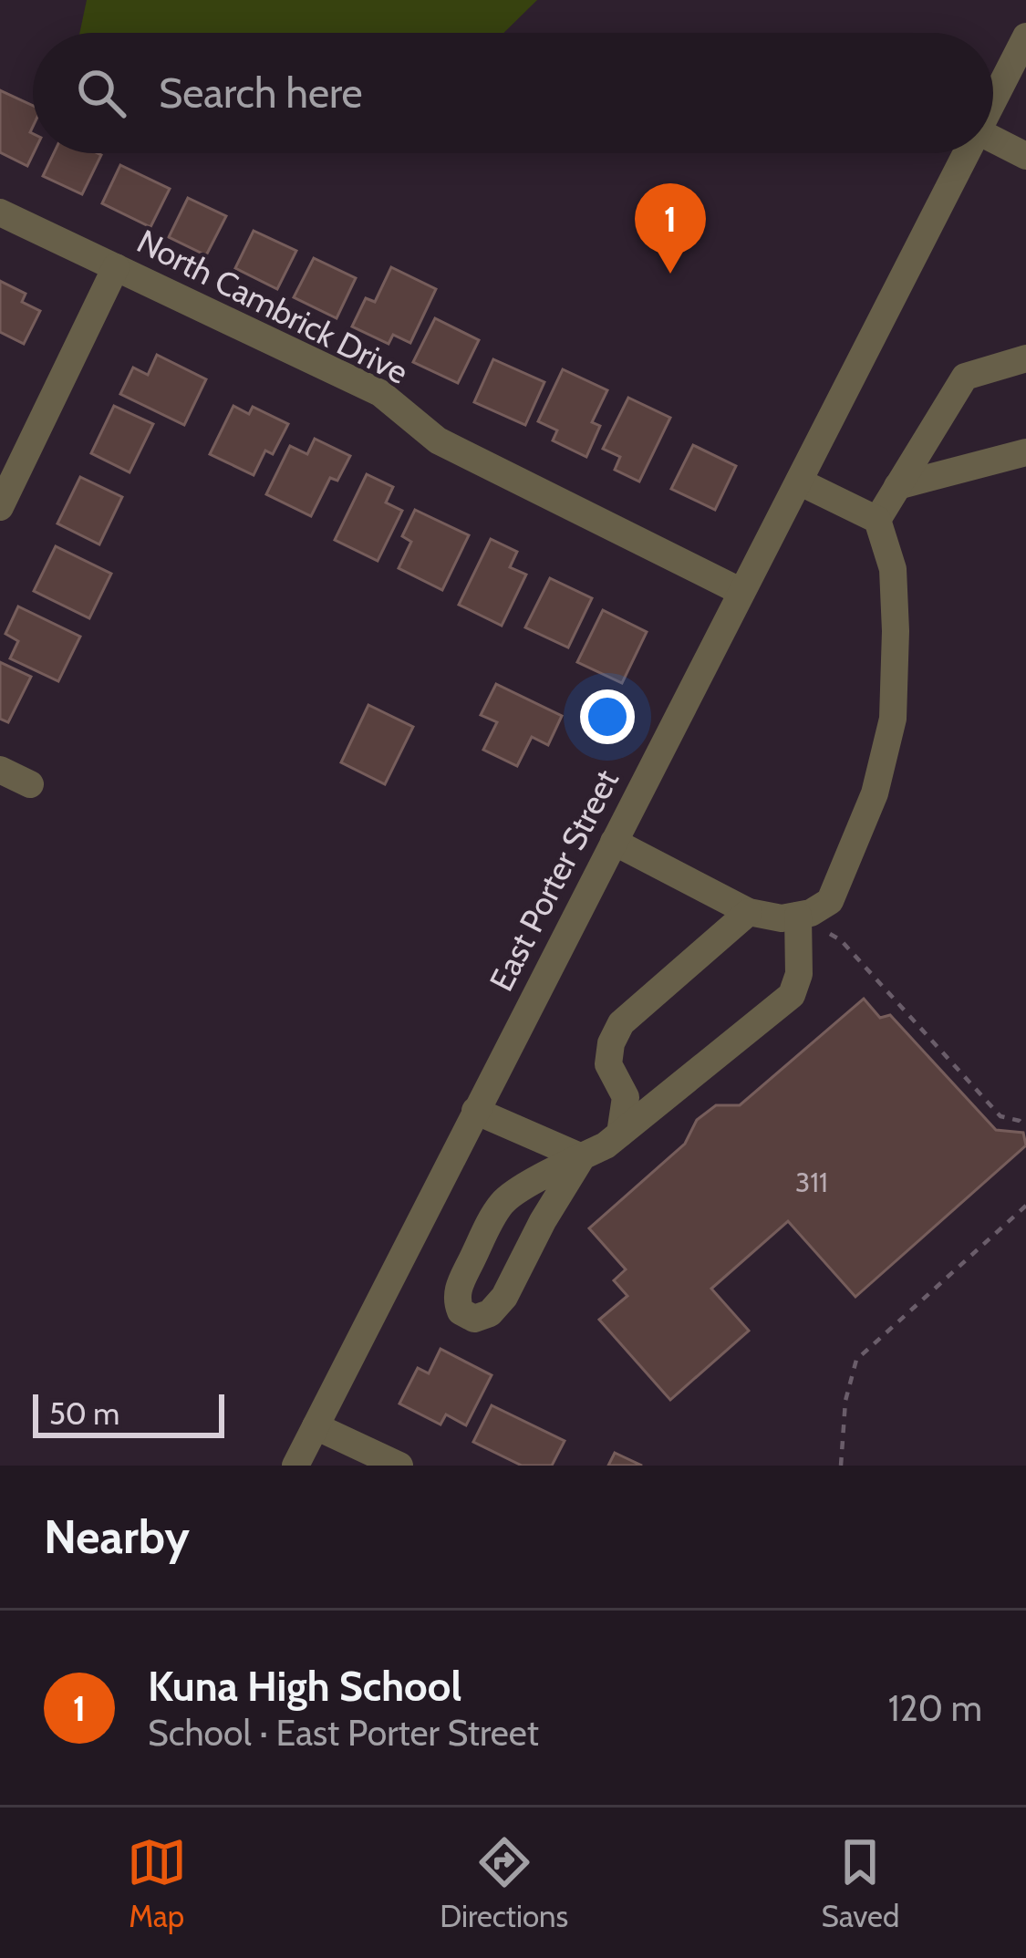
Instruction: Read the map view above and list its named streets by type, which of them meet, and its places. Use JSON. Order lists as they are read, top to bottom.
{
  "streets": {
    "street": ["North Cambrick Drive", "East Porter Street"]
  },
  "crossings": [
    ["North Cambrick Drive", "East Porter Street"]
  ],
  "house_numbers": ["311"],
  "scale_bar": "50 m",
  "page": {
    "search": "Search here",
    "pins": "1",
    "scale": "50 m",
    "heading": "Nearby",
    "list": [
      {
        "mark": "1",
        "name": "Kuna High School",
        "note": "School · East Porter Street",
        "value": "120 m"
      }
    ],
    "nav": ["Map", "Directions", "Saved"]
  }
}
